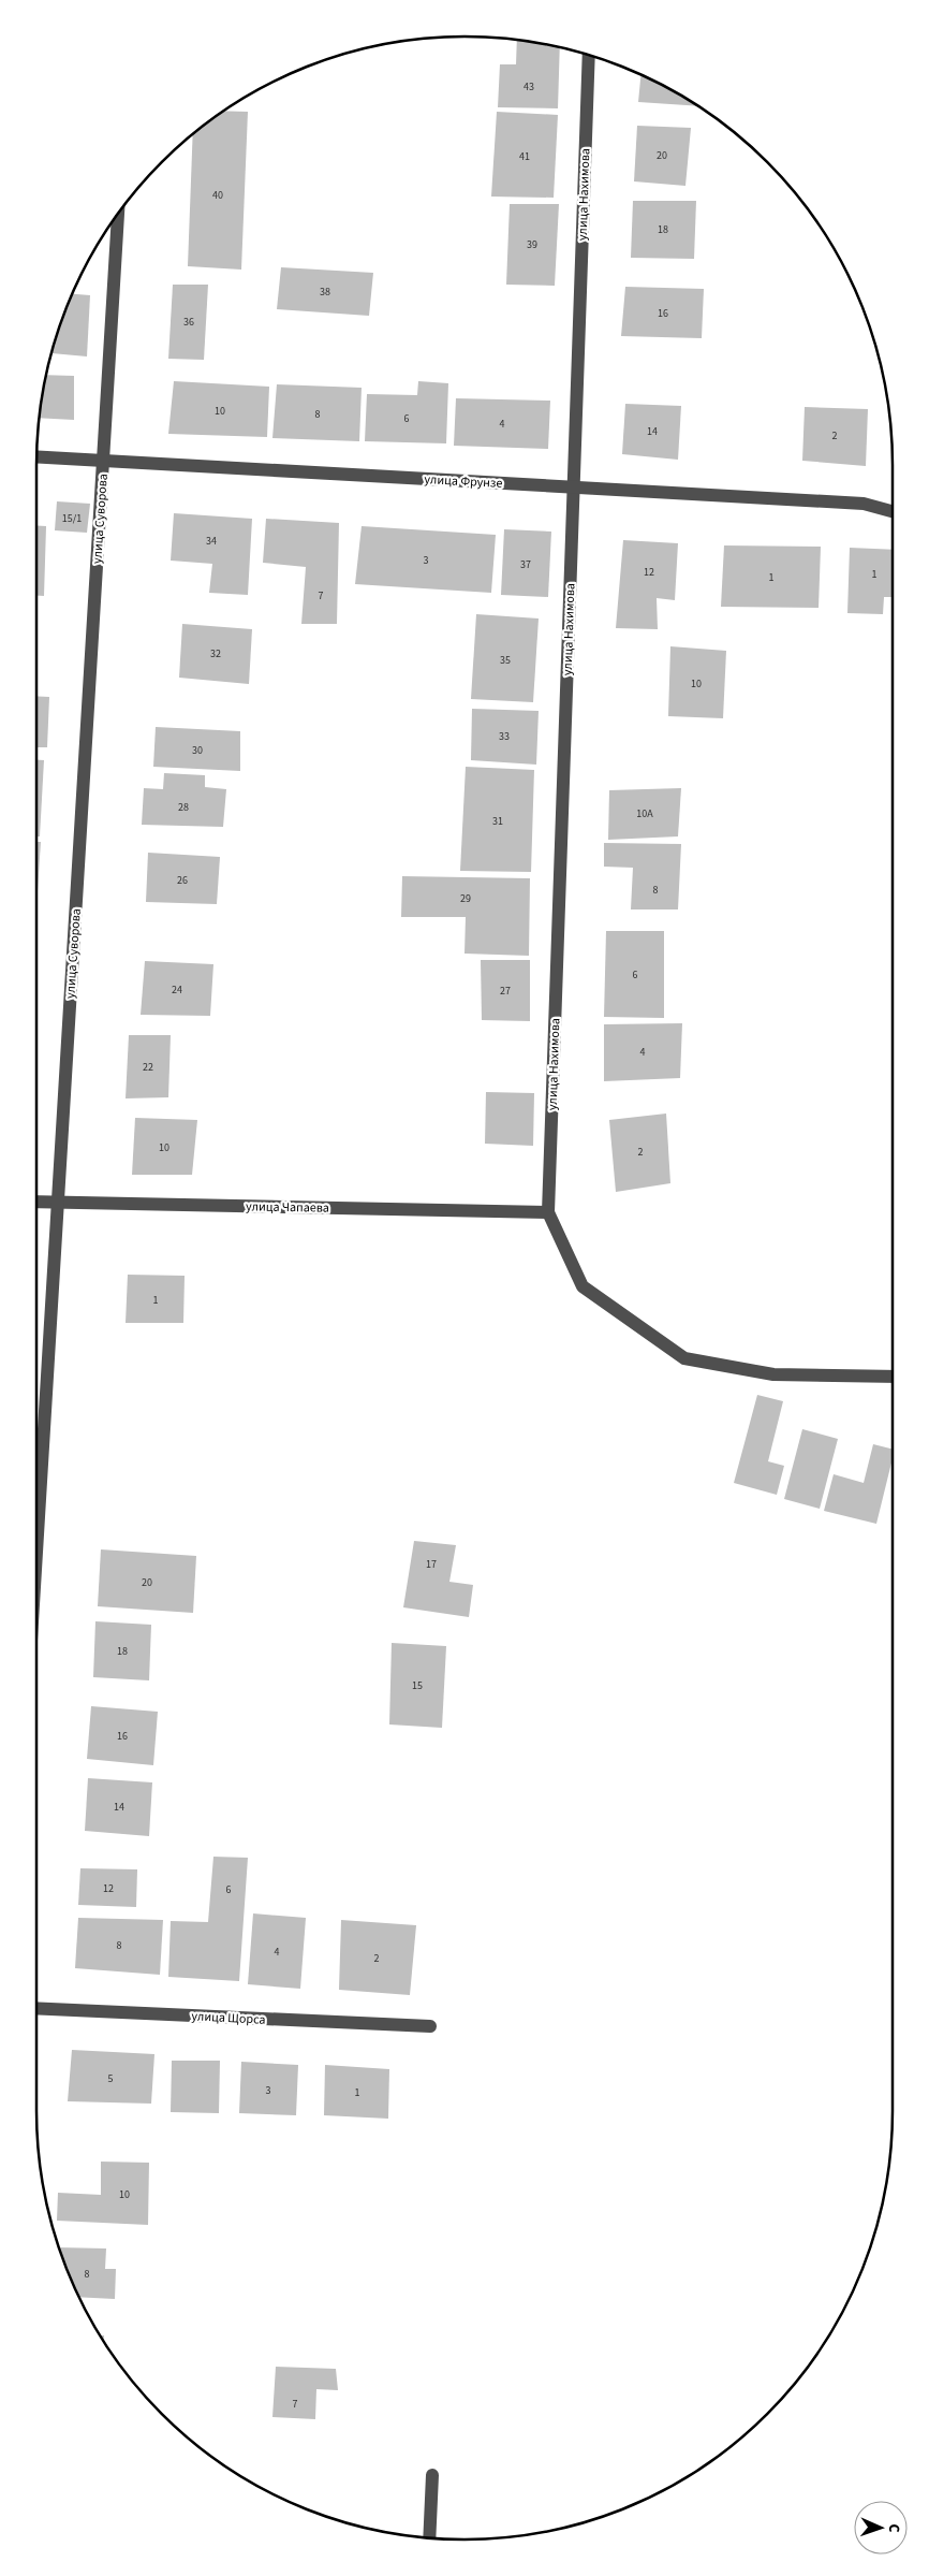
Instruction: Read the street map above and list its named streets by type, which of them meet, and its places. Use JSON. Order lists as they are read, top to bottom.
{
  "streets": {
    "street": [
      "улица Нахимова",
      "улица Фрунзе",
      "улица Суворова",
      "улица Чапаева",
      "улица Щорса"
    ]
  },
  "crossings": [
    ["улица Нахимова", "улица Фрунзе"],
    ["улица Нахимова", "улица Чапаева"],
    ["улица Фрунзе", "улица Суворова"],
    ["улица Суворова", "улица Чапаева"]
  ],
  "house_numbers": [
    "43",
    "20",
    "41",
    "40",
    "18",
    "39",
    "38",
    "16",
    "36",
    "10",
    "8",
    "6",
    "4",
    "14",
    "2",
    "15/1",
    "34",
    "3",
    "37",
    "12",
    "1",
    "1",
    "7",
    "32",
    "35",
    "10",
    "33",
    "30",
    "28",
    "10А",
    "31",
    "26",
    "8",
    "29",
    "6",
    "24",
    "27",
    "4",
    "22",
    "10",
    "2",
    "1",
    "17",
    "20",
    "18",
    "15",
    "16",
    "14",
    "12",
    "6",
    "8",
    "4",
    "2",
    "5",
    "3",
    "1",
    "10",
    "8",
    "7"
  ],
  "north": "right"
}
